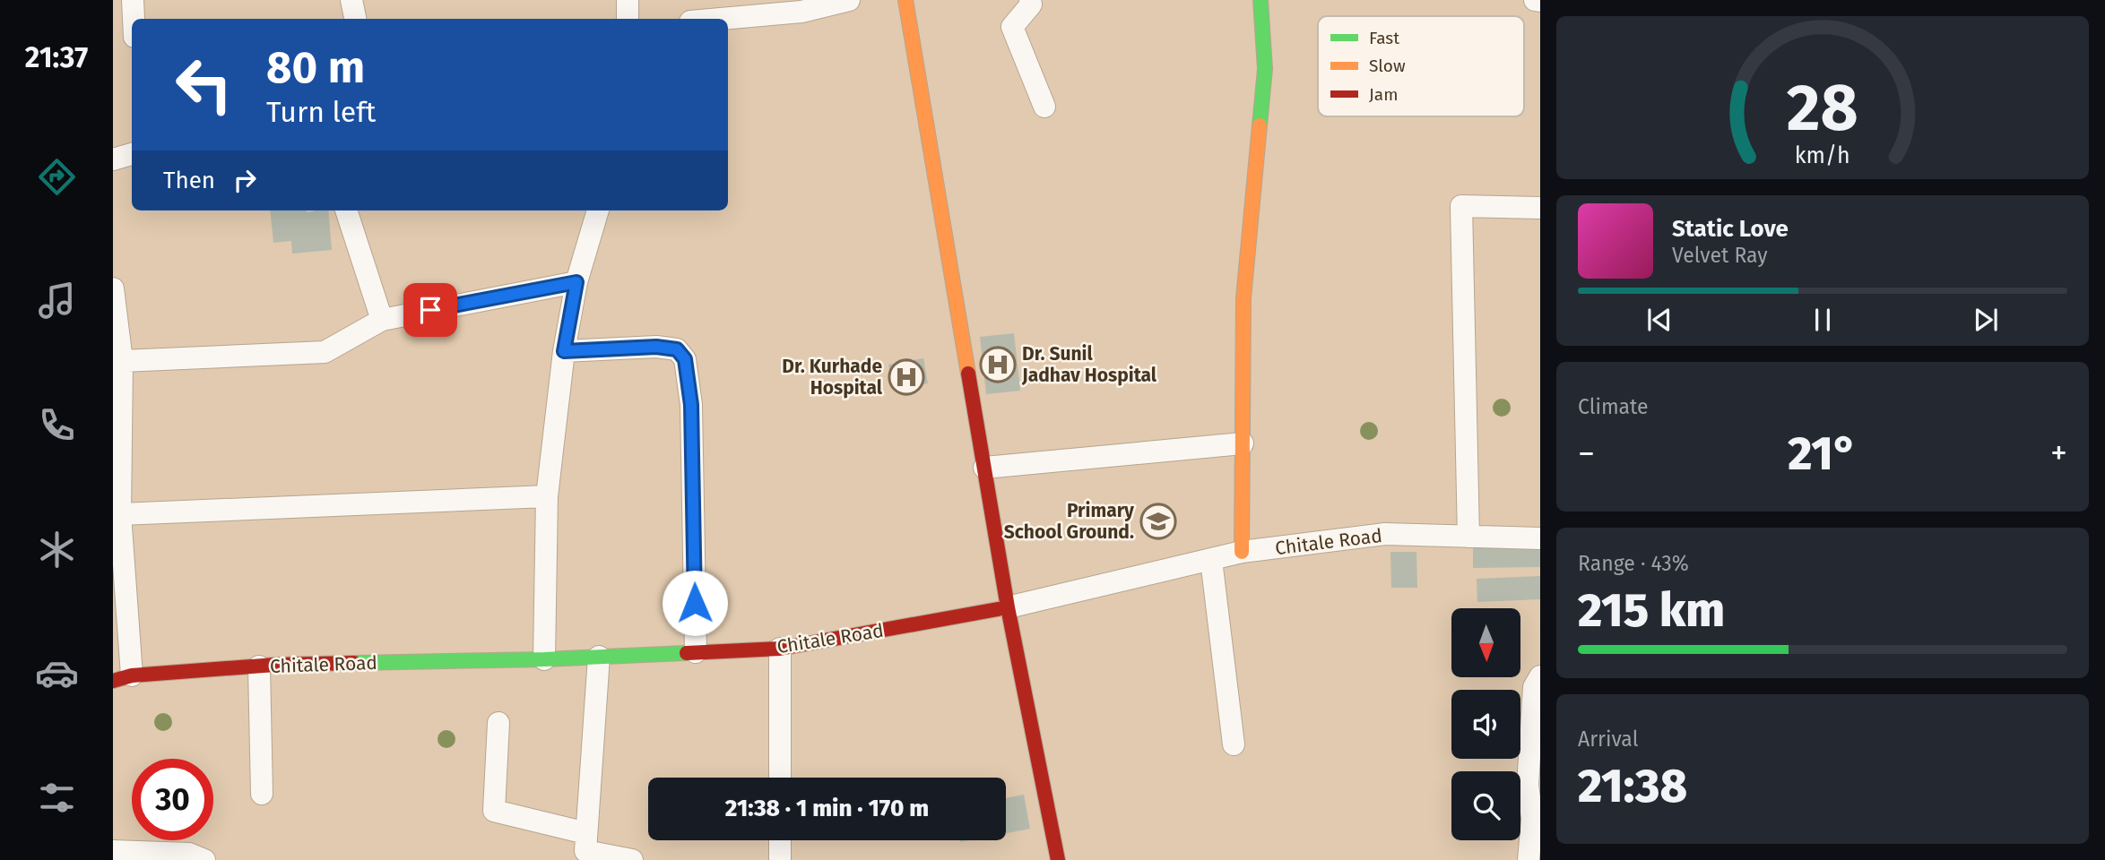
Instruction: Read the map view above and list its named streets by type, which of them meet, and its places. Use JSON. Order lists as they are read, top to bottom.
{
  "streets": {
    "street": ["Chitale Road"]
  },
  "places": {
    "hospital": ["Dr. Sunil Jadhav Hospital", "Dr. Kurhade Hospital"],
    "school or university": ["Primary School Ground."]
  },
  "legend": ["Fast", "Slow", "Jam"],
  "north": "bottom",
  "page": {
    "tabs": "21:37",
    "turn": ["80 m", "Turn left"],
    "then": "Then",
    "song": ["Static Love", "Velvet Ray"],
    "tile": [
      "Climate",
      ["Range · 43%", "215 km"],
      ["Arrival", "21:38"]
    ],
    "heat": ["−", "21°", "+"],
    "limit": "30",
    "trip": "21:38 · 1 min · 170 m",
    "gauge": ["28", "km/h"]
  }
}
